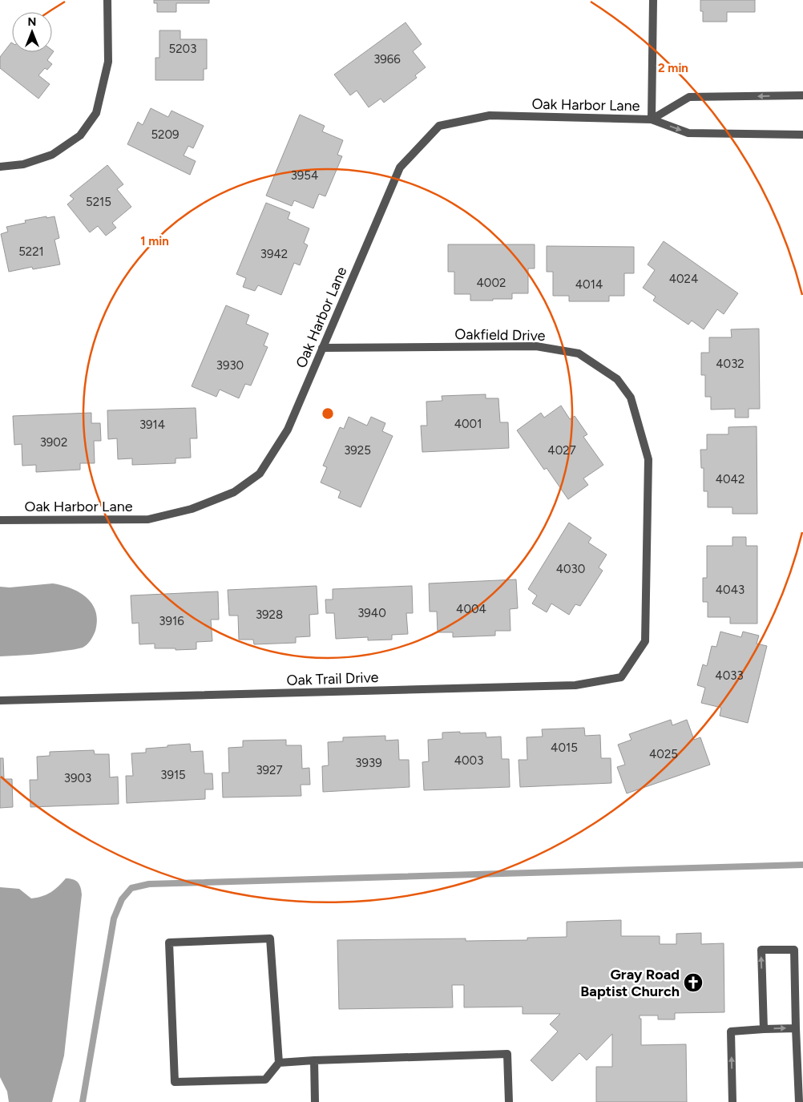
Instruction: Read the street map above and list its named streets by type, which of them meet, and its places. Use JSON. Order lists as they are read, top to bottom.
{
  "streets": {
    "street": ["Oak Harbor Lane", "Oakfield Drive", "Oak Trail Drive"]
  },
  "crossings": [
    ["Oak Harbor Lane", "Oakfield Drive"],
    ["Oakfield Drive", "Oak Trail Drive"]
  ],
  "places": {
    "church": ["Gray Road Baptist Church"]
  },
  "house_numbers": [
    "5203",
    "3966",
    "5209",
    "3954",
    "5215",
    "5221",
    "3942",
    "4024",
    "4002",
    "4014",
    "4032",
    "3930",
    "4001",
    "3914",
    "3902",
    "3925",
    "4027",
    "4042",
    "4030",
    "4043",
    "4004",
    "3940",
    "3928",
    "3916",
    "4033",
    "4015",
    "4025",
    "4003",
    "3939",
    "3927",
    "3915",
    "3903"
  ],
  "north": "top",
  "rings": ["2 min", "1 min"]
}
